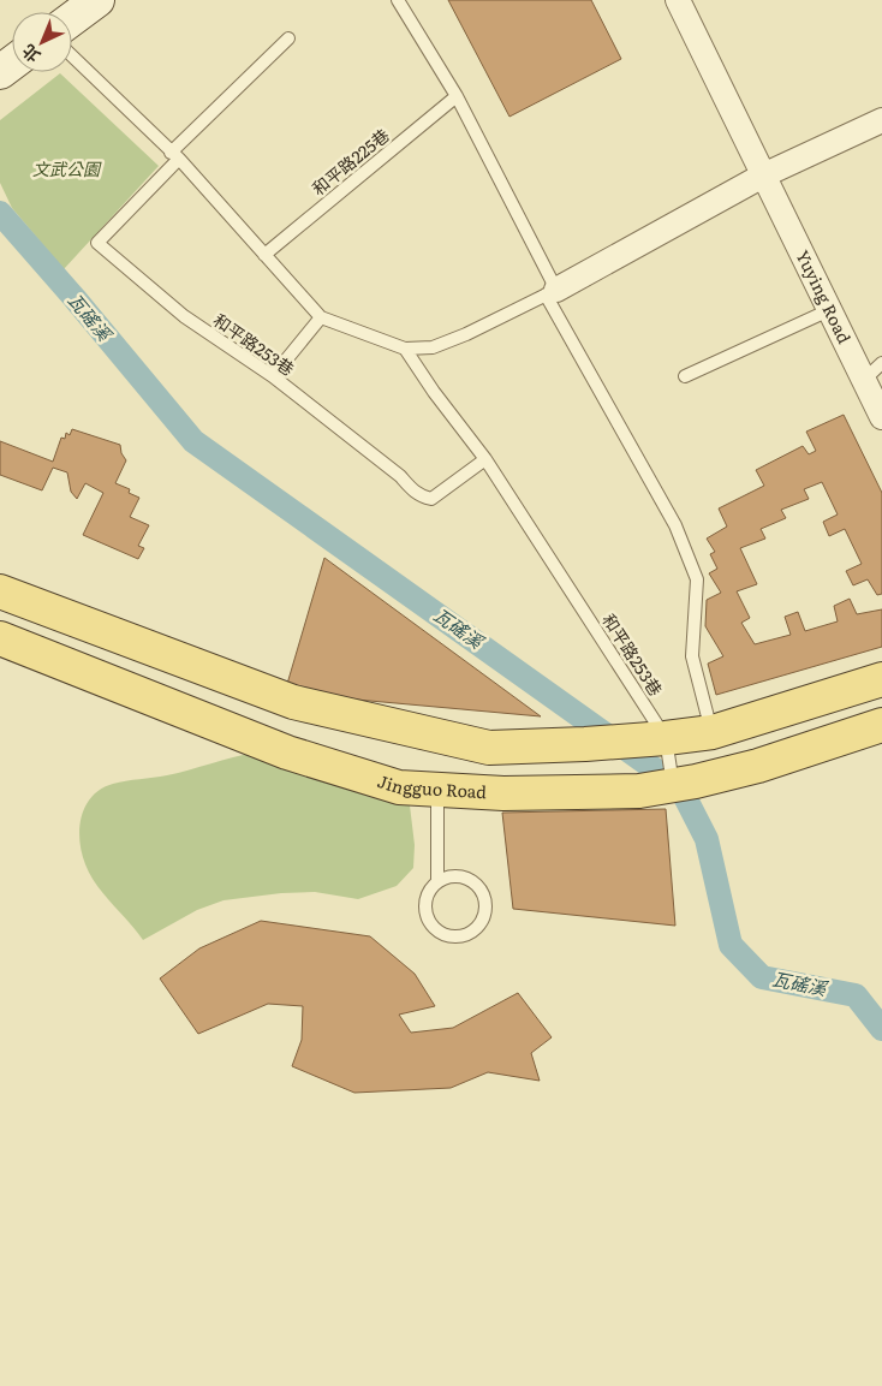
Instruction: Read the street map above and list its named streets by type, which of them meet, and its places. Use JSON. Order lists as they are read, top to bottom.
{
  "streets": {
    "main road": ["Jingguo Road"],
    "street": ["Yuying Road"],
    "lane": ["和平路225巷", "和平路253巷"]
  },
  "crossings": [
    ["和平路253巷", "Jingguo Road"]
  ],
  "water": ["瓦磘溪"],
  "parks": ["文武公園"],
  "north": "bottom left"
}
